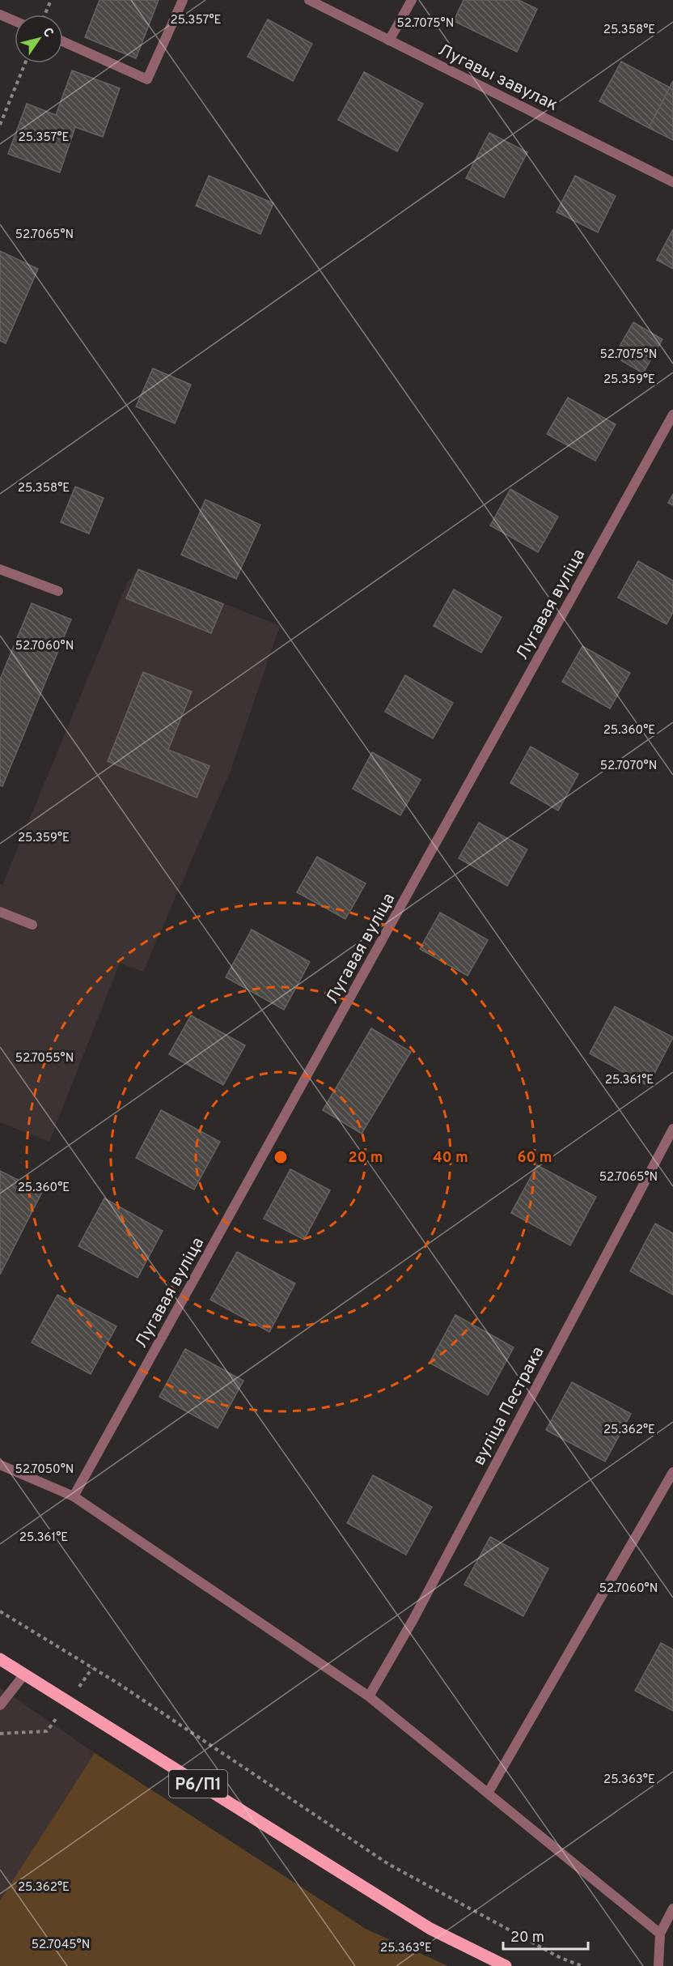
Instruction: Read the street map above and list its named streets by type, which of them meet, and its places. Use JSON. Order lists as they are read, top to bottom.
{
  "streets": {
    "main road": ["Р6/П1"],
    "street": ["Лугавы завулак", "Лугавая вуліца", "вуліца Пестрака"]
  },
  "scale_bar": "20 m",
  "north": "top right",
  "coordinates": [
    "25.357°E",
    "52.7075°N",
    "25.358°E",
    "52.7065°N",
    "25.359°E",
    "52.7060°N",
    "25.360°E",
    "52.7070°N",
    "52.7055°N",
    "25.361°E",
    "25.362°E",
    "52.7050°N",
    "25.363°E",
    "52.7045°N"
  ],
  "rings": ["20 m", "40 m", "60 m"]
}
